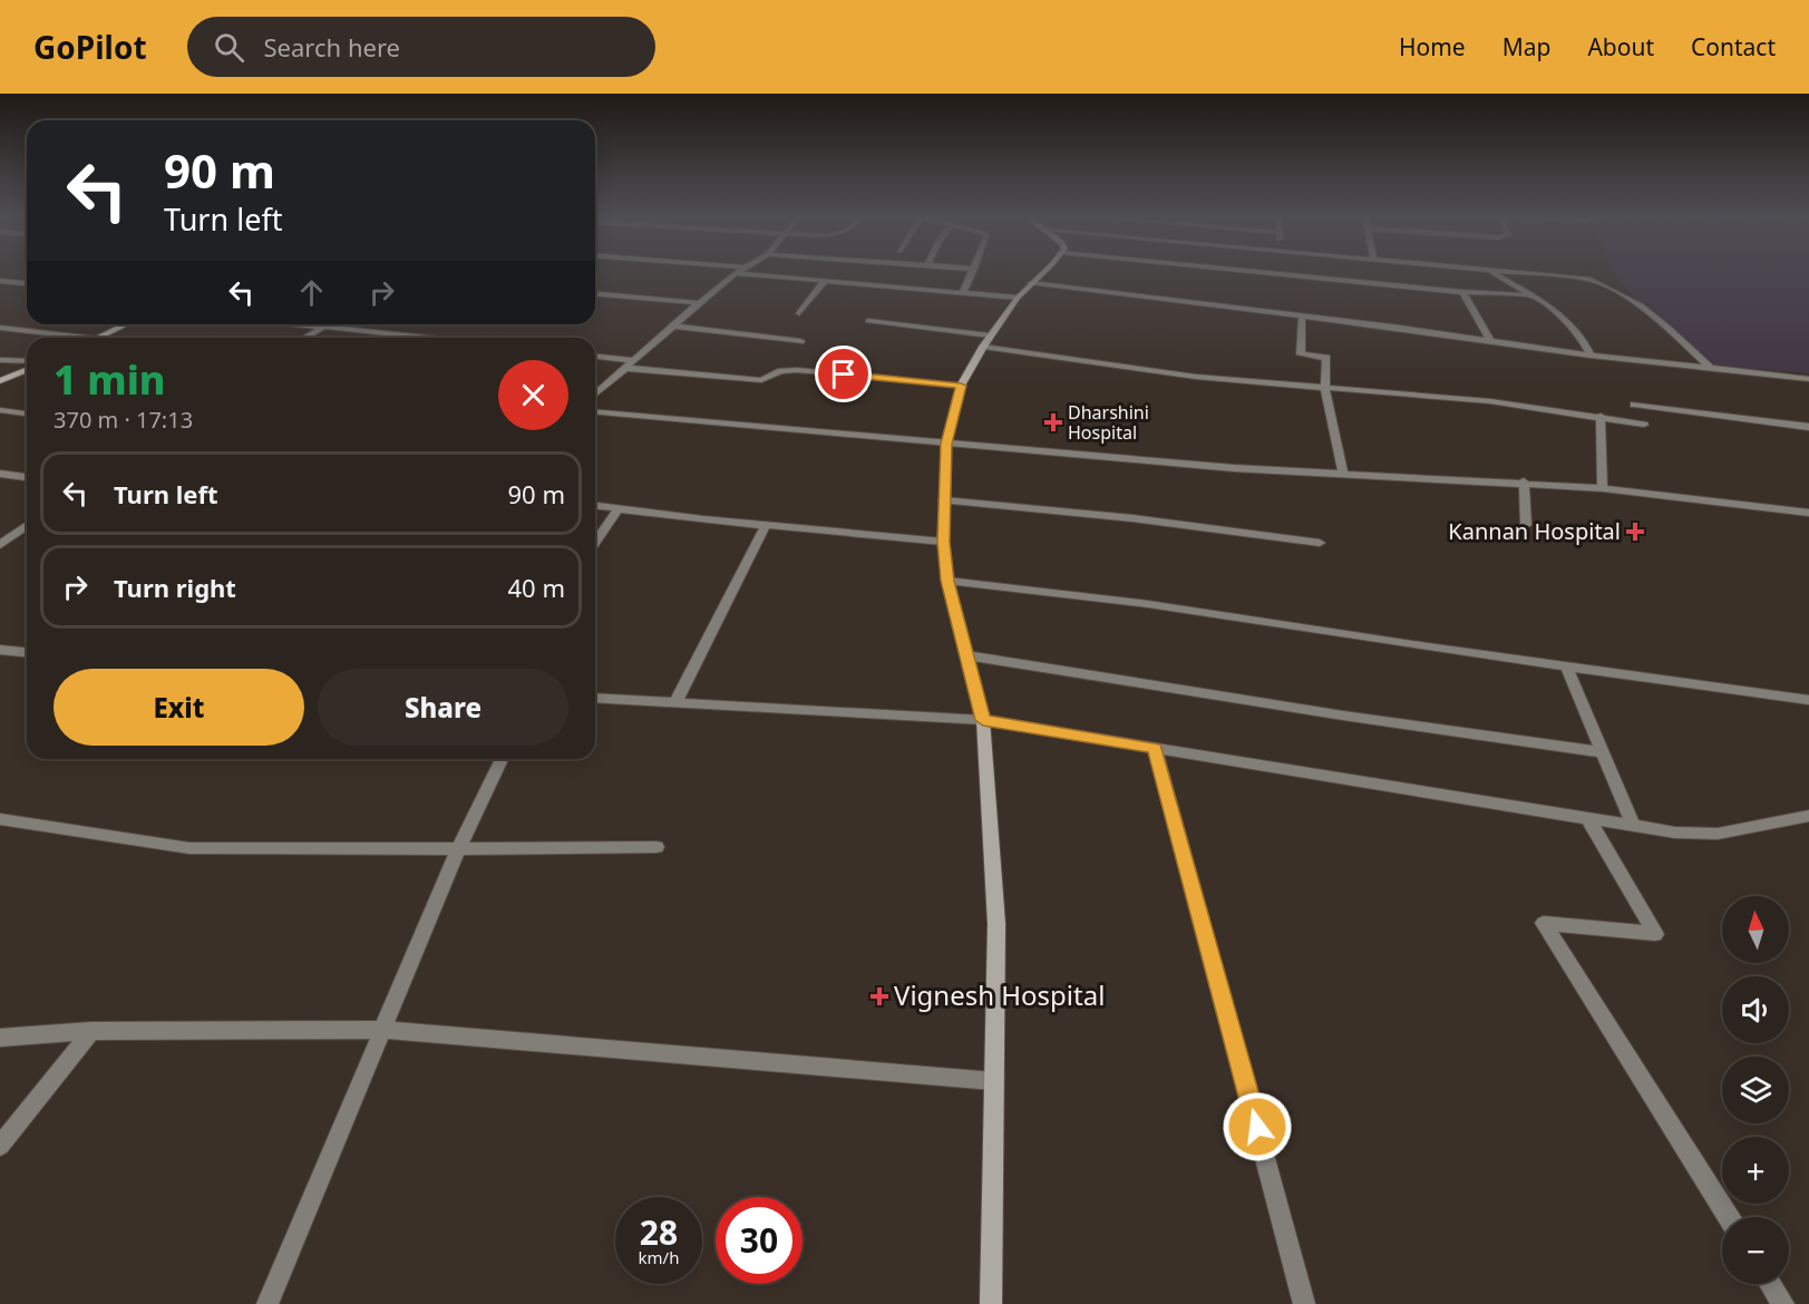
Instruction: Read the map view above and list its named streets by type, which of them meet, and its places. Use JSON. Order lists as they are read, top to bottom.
{
  "places": {
    "health": ["Dharshini Hospital", "Kannan Hospital", "Vignesh Hospital"]
  },
  "north": "top",
  "page": {
    "header": "GoPilot",
    "search": "Search here",
    "nav": [
      "Home",
      "Map",
      "About",
      "Contact"
    ],
    "turn": ["90 m", "Turn left"],
    "heading": ["1 min", "370 m · 17:13"],
    "list": [
      {
        "name": "Turn left",
        "value": "90 m"
      },
      {
        "name": "Turn right",
        "value": "40 m"
      }
    ],
    "buttons": ["Exit", "Share"],
    "map_buttons": ["+", "−"],
    "speed": "28 km/h",
    "limit": "30"
  }
}
